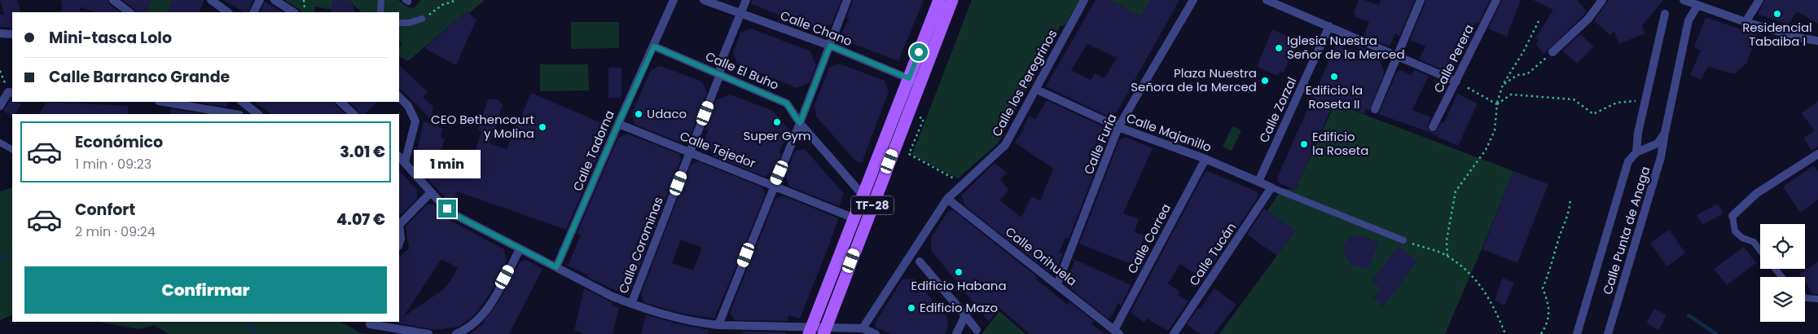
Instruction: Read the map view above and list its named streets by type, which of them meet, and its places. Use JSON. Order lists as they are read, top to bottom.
{
  "streets": {
    "main road": ["TF-28"],
    "street": [
      "Calle Chano",
      "Calle Perera",
      "Calle El Buho",
      "Calle los Peregrinos",
      "Calle Zorzal",
      "Calle Majanillo",
      "Calle Furia",
      "Calle Tejedor",
      "Calle Tadorna",
      "Calle Punta de Anaga",
      "Calle Correa",
      "Calle Corominas",
      "Calle Tucán",
      "Calle Orihuela"
    ]
  },
  "crossings": [
    ["Calle Chano", "TF-28"],
    ["Calle Chano", "Calle Corominas"],
    ["Calle El Buho", "Calle Tadorna"],
    ["Calle El Buho", "TF-28"],
    ["Calle El Buho", "Calle Corominas"],
    ["Calle los Peregrinos", "Calle Majanillo"],
    ["Calle los Peregrinos", "Calle Orihuela"],
    ["Calle Zorzal", "Calle Majanillo"],
    ["Calle Majanillo", "Calle Furia"],
    ["Calle Majanillo", "Calle Correa"],
    ["Calle Majanillo", "Calle Tucán"],
    ["Calle Furia", "Calle Orihuela"],
    ["Calle Tejedor", "Calle Tadorna"],
    ["Calle Tejedor", "TF-28"],
    ["Calle Tejedor", "Calle Corominas"],
    ["Calle Correa", "Calle Orihuela"]
  ],
  "places": [
    "Residencial Tabaiba I",
    "Iglesia Nuestra Señor de la Merced",
    "Edificio la Roseta II",
    "Plaza Nuestra Señora de la Merced",
    "Udaco",
    "Super Gym",
    "CEO Bethencourt y Molina",
    "Edificio la Roseta",
    "Edificio Habana",
    "Edificio Mazo"
  ],
  "page": {
    "banner": ["Mini-tasca Lolo", "Calle Barranco Grande"],
    "list": [
      {
        "name": "Económico",
        "note": "1 min · 09:23",
        "value": "3.01 €"
      },
      {
        "name": "Confort",
        "note": "2 min · 09:24",
        "value": "4.07 €"
      }
    ],
    "bubble": "1 min",
    "buttons": "Confirmar"
  }
}
